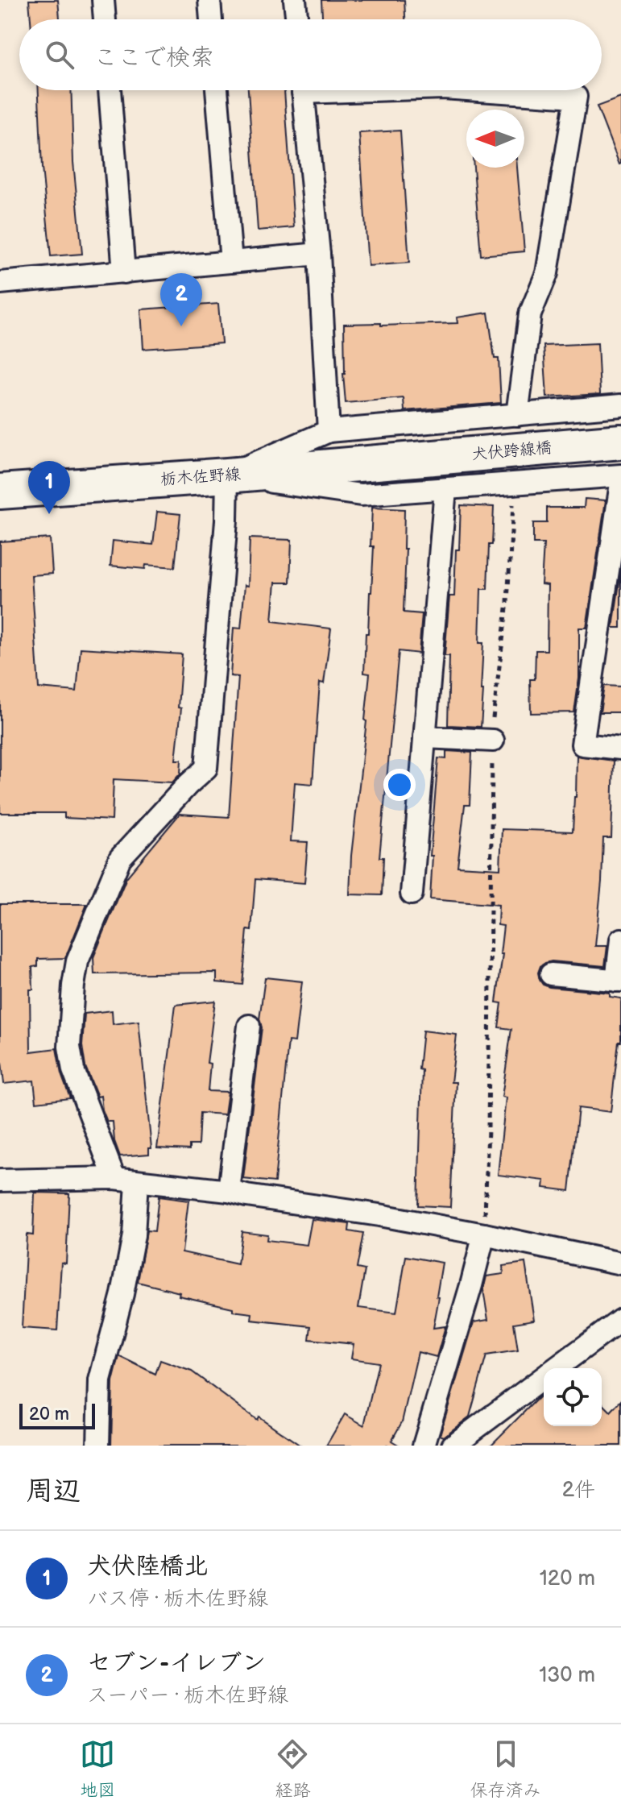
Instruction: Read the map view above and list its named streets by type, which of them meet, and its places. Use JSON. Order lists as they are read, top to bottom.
{
  "streets": {
    "main road": ["犬伏跨線橋", "栃木佐野線"]
  },
  "crossings": [
    ["犬伏跨線橋", "栃木佐野線"]
  ],
  "scale_bar": "20 m",
  "north": "left",
  "page": {
    "search": "ここで検索",
    "pins": ["2", "1"],
    "scale": "20 m",
    "heading": ["周辺", "2件"],
    "list": [
      {
        "mark": "1",
        "name": "犬伏陸橋北",
        "note": "バス停 · 栃木佐野線",
        "value": "120 m"
      },
      {
        "mark": "2",
        "name": "セブン-イレブン",
        "note": "スーパー · 栃木佐野線",
        "value": "130 m"
      }
    ],
    "nav": ["地図", "経路", "保存済み"]
  }
}
